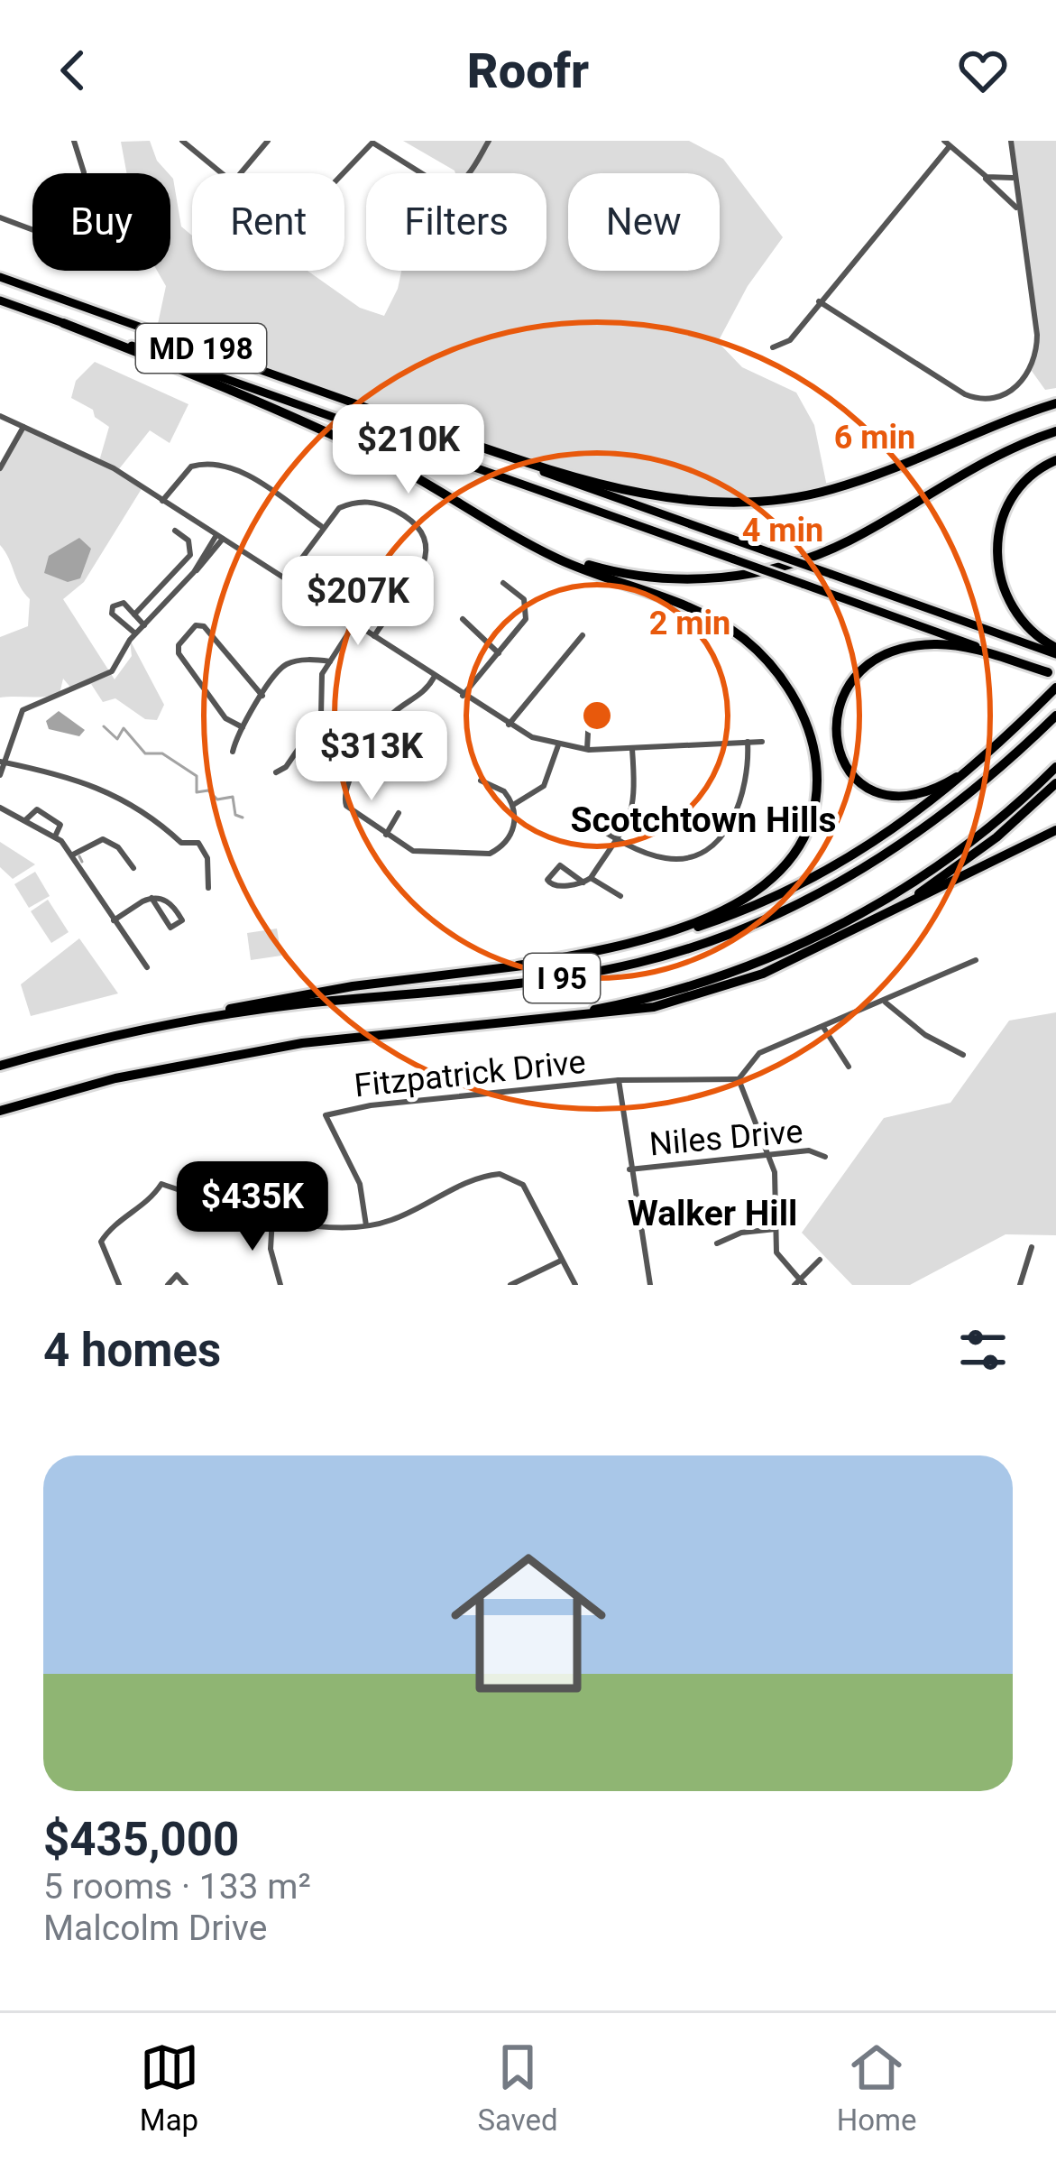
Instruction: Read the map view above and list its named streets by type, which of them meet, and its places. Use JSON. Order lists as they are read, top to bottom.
{
  "streets": {
    "highway": ["I 95"],
    "main road": ["MD 198"],
    "street": ["Fitzpatrick Drive", "Niles Drive"]
  },
  "districts": ["Scotchtown Hills", "Walker Hill"],
  "page": {
    "header": "Roofr",
    "chip": [
      "Buy",
      "Rent",
      "Filters",
      "New"
    ],
    "price": [
      "$210K",
      "$207K",
      "$313K",
      "$435K"
    ],
    "heading": "4 homes",
    "list": [
      {
        "name": "$435,000",
        "note": "5 rooms · 133 m² · Malcolm Drive"
      }
    ],
    "tabs": ["Map", "Saved", "Home"]
  },
  "rings": ["6 min", "4 min", "2 min"]
}
